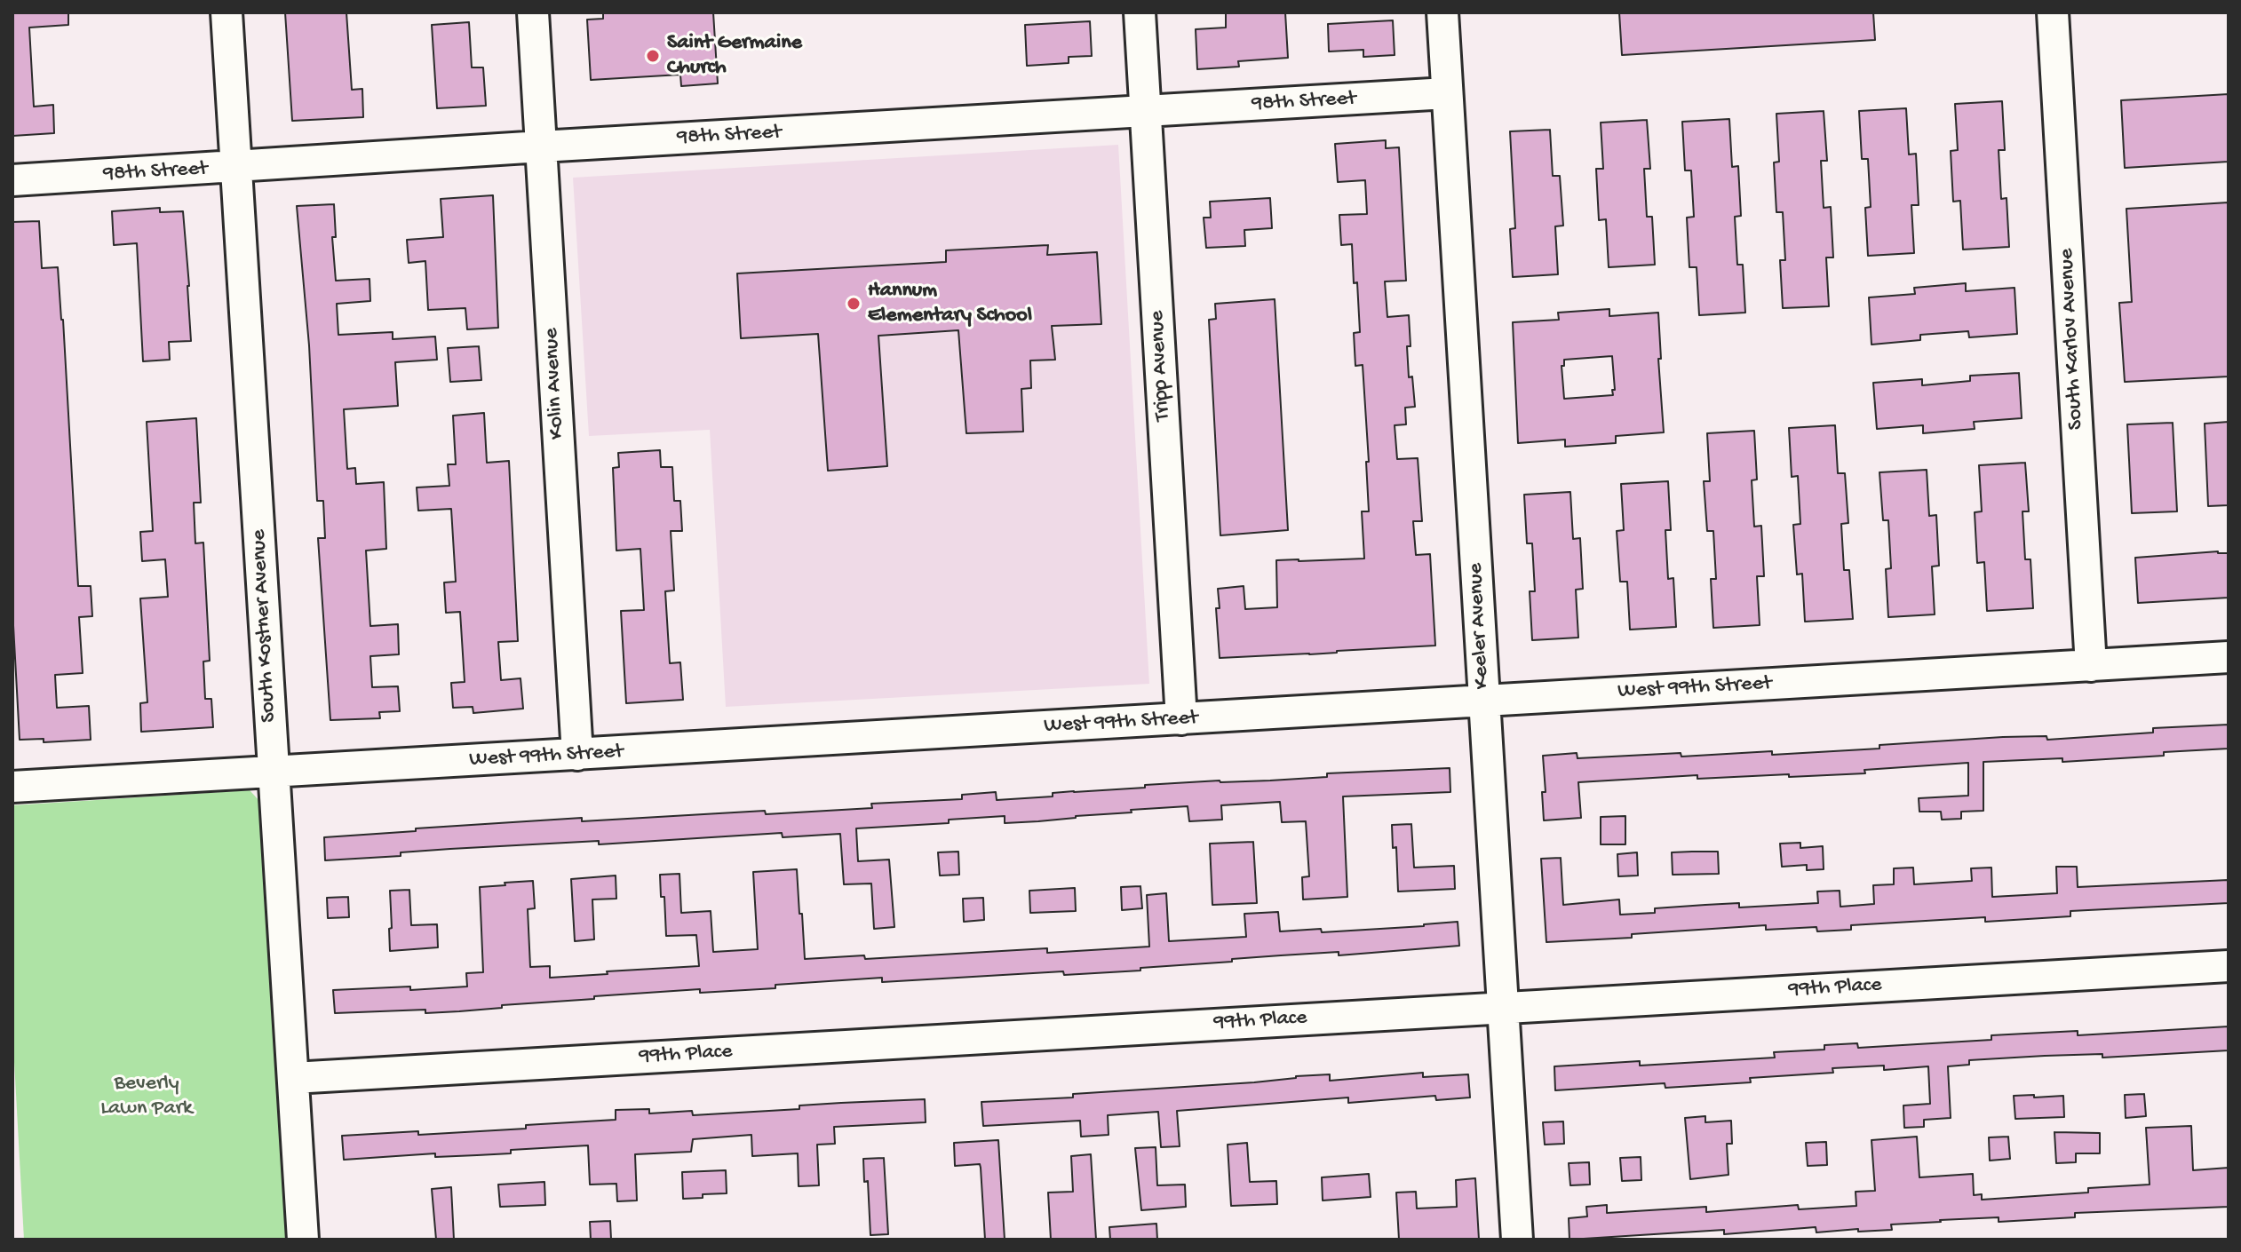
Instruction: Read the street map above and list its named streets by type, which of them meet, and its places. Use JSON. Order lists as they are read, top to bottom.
{
  "streets": {
    "street": [
      "98th Street",
      "South Karlov Avenue",
      "Tripp Avenue",
      "Kolin Avenue",
      "South Kostner Avenue",
      "Keeler Avenue",
      "West 99th Street",
      "99th Place"
    ]
  },
  "crossings": [
    ["98th Street", "Tripp Avenue"],
    ["98th Street", "Kolin Avenue"],
    ["98th Street", "South Kostner Avenue"],
    ["98th Street", "Keeler Avenue"],
    ["South Karlov Avenue", "West 99th Street"],
    ["Tripp Avenue", "West 99th Street"],
    ["Kolin Avenue", "West 99th Street"],
    ["South Kostner Avenue", "West 99th Street"],
    ["South Kostner Avenue", "99th Place"],
    ["Keeler Avenue", "West 99th Street"],
    ["Keeler Avenue", "99th Place"]
  ],
  "parks": ["Beverly Lawn Park"],
  "places": ["Saint Germaine Church", "Hannum Elementary School"]
}
